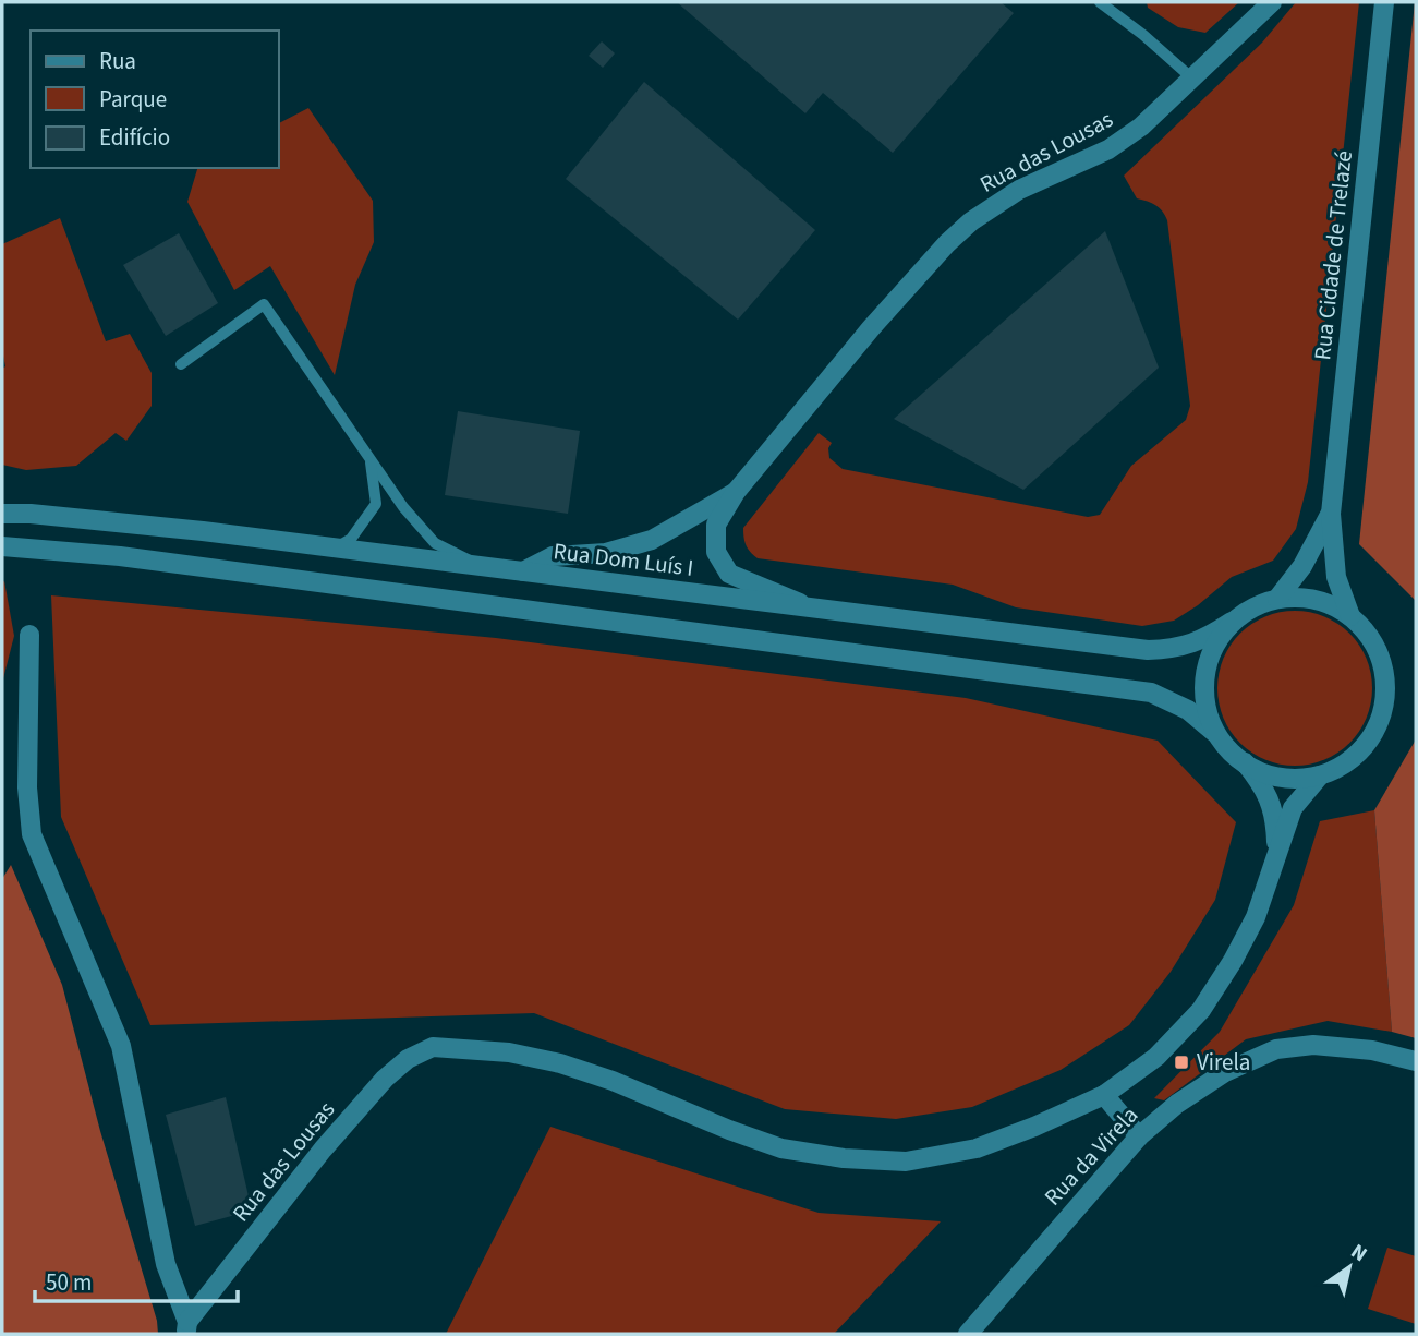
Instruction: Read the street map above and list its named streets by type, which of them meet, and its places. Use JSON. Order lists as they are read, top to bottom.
{
  "streets": {
    "street": [
      "Rua das Lousas",
      "Rua Cidade de Trelazé",
      "Rua Dom Luís I",
      "Rua da Virela"
    ]
  },
  "crossings": [
    ["Rua das Lousas", "Rua Dom Luís I"],
    ["Rua Cidade de Trelazé", "Rua Dom Luís I"]
  ],
  "places": {
    "transit": ["Virela"]
  },
  "legend": ["Rua", "Parque", "Edifício"],
  "scale_bar": "50 m",
  "north": "top right"
}
